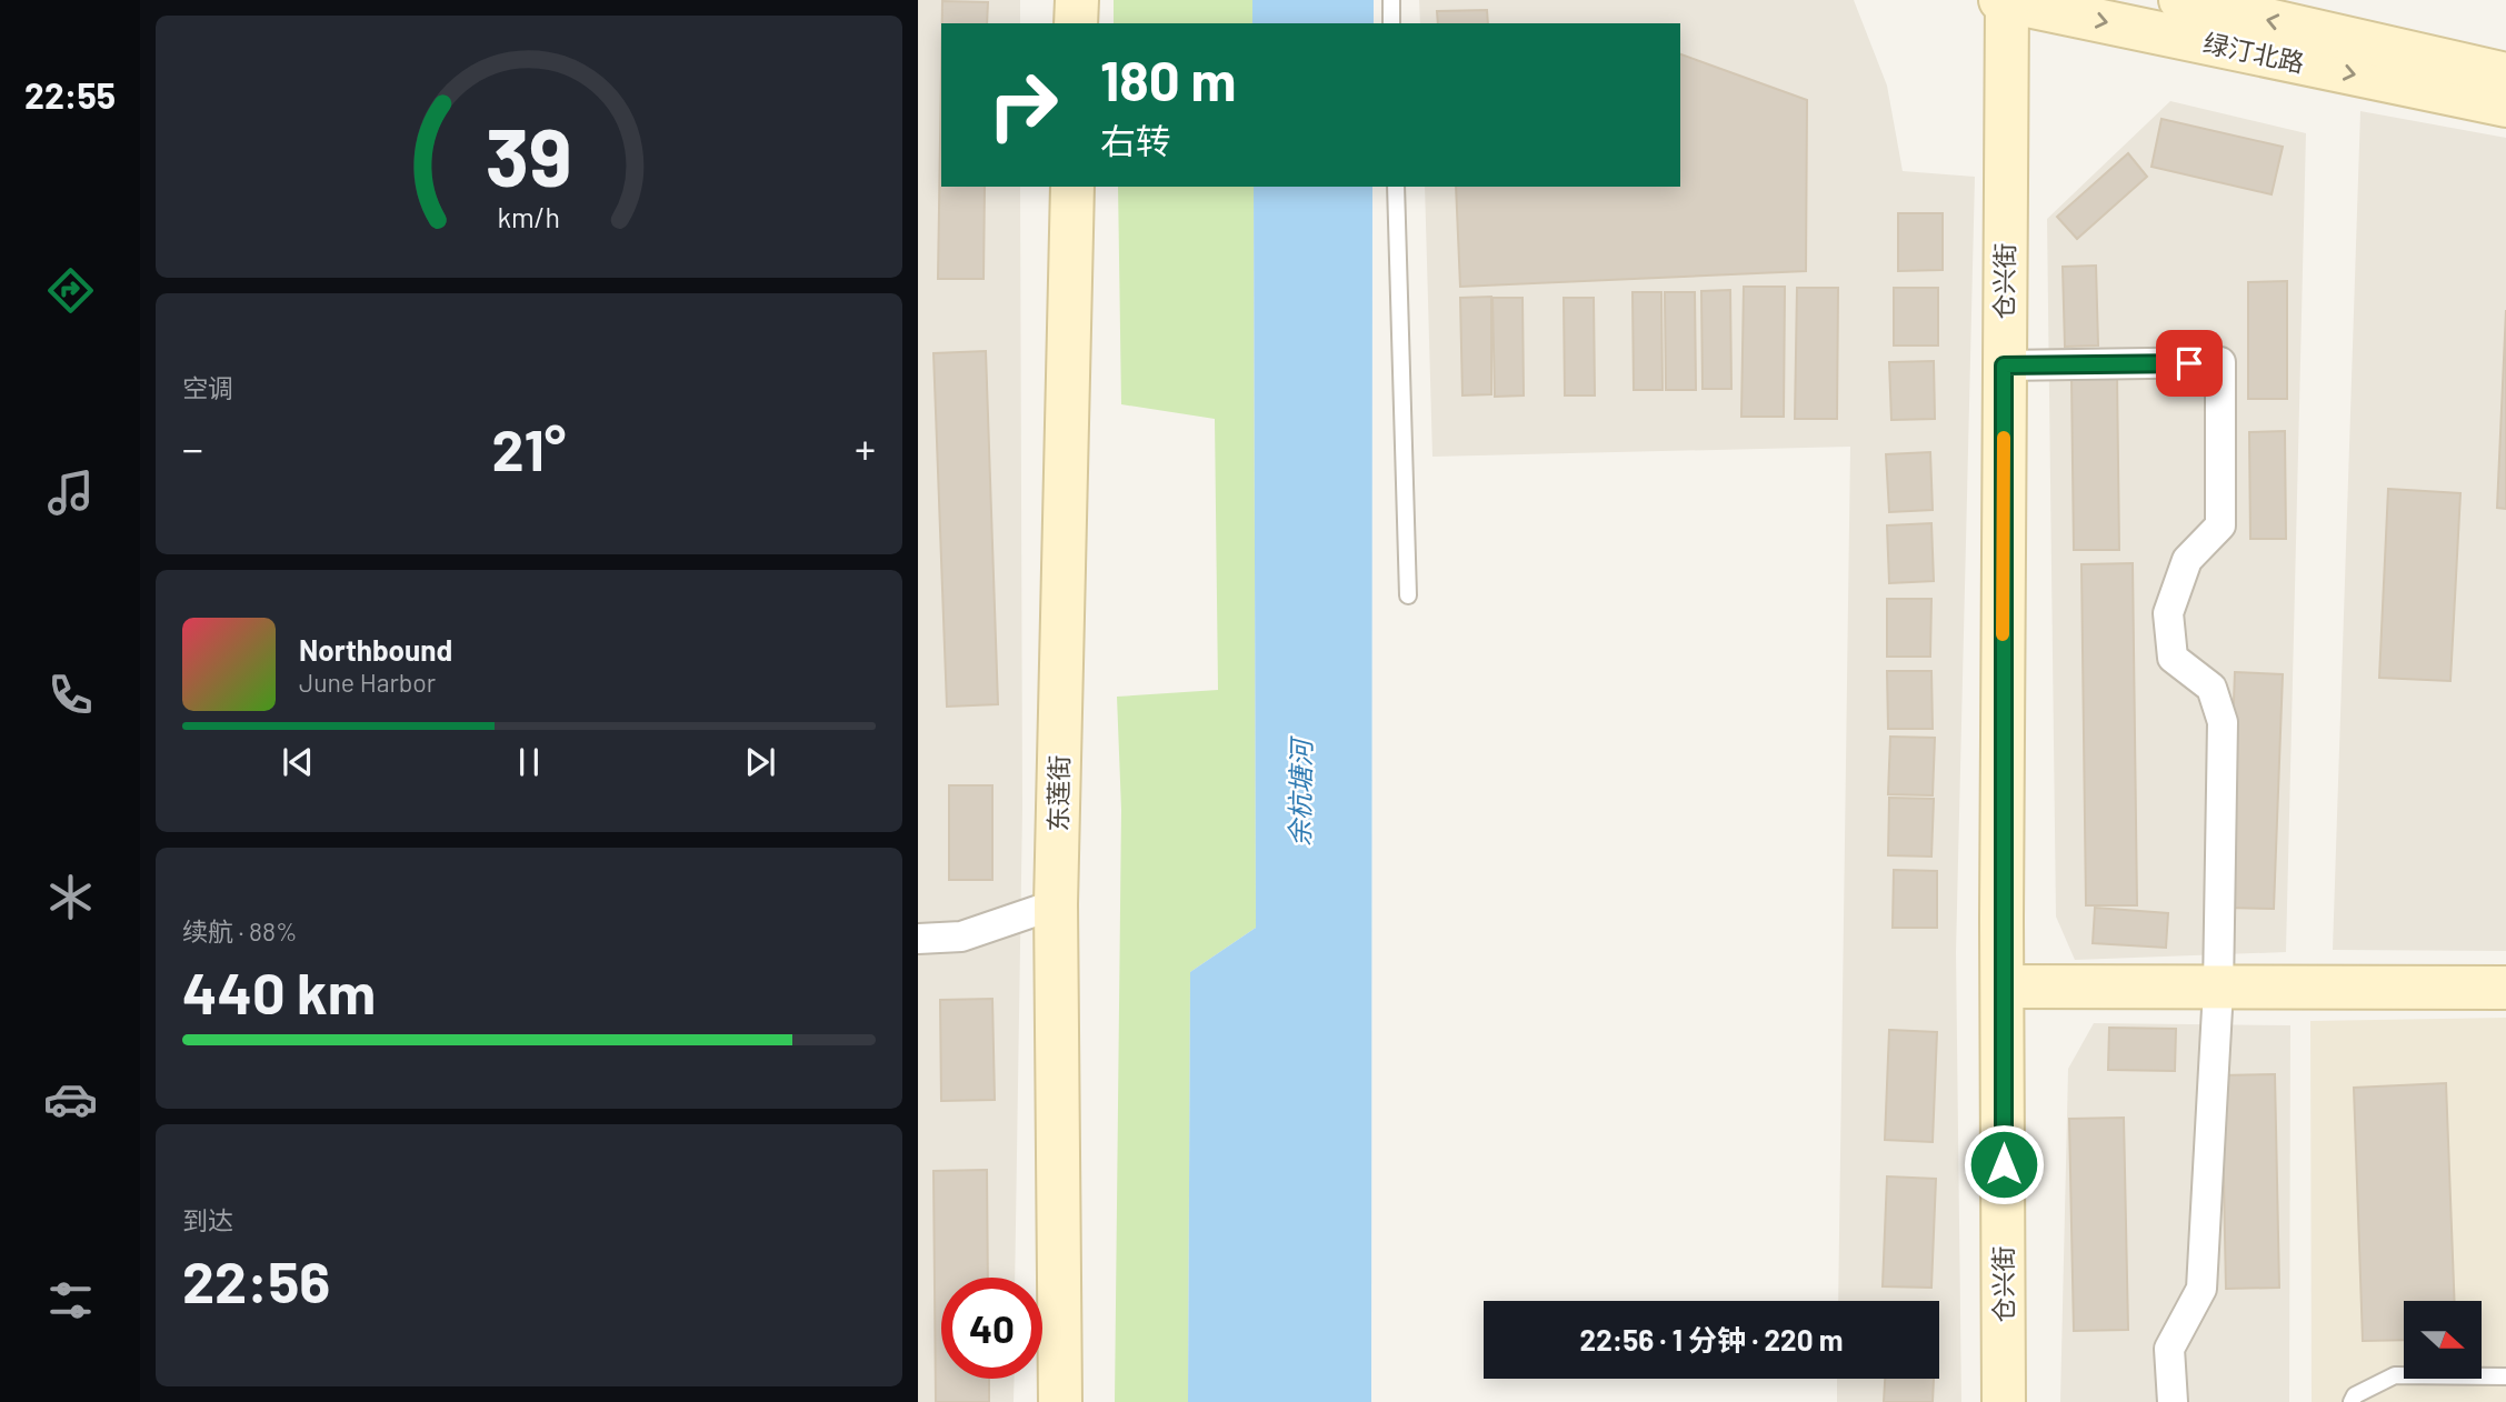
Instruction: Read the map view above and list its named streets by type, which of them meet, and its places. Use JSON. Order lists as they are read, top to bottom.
{
  "streets": {
    "street": ["绿汀北路", "仓兴街", "东莲街"]
  },
  "crossings": [
    ["绿汀北路", "仓兴街"]
  ],
  "water": ["余杭塘河"],
  "north": "right",
  "page": {
    "tabs": "22:55",
    "turn": ["180 m", "右转"],
    "tile": [
      "空调",
      ["续航 · 88%", "440 km"],
      ["到达", "22:56"]
    ],
    "heat": ["−", "21°", "+"],
    "song": ["Northbound", "June Harbor"],
    "limit": "40",
    "trip": "22:56 · 1 分钟 · 220 m",
    "gauge": ["39", "km/h"]
  }
}
